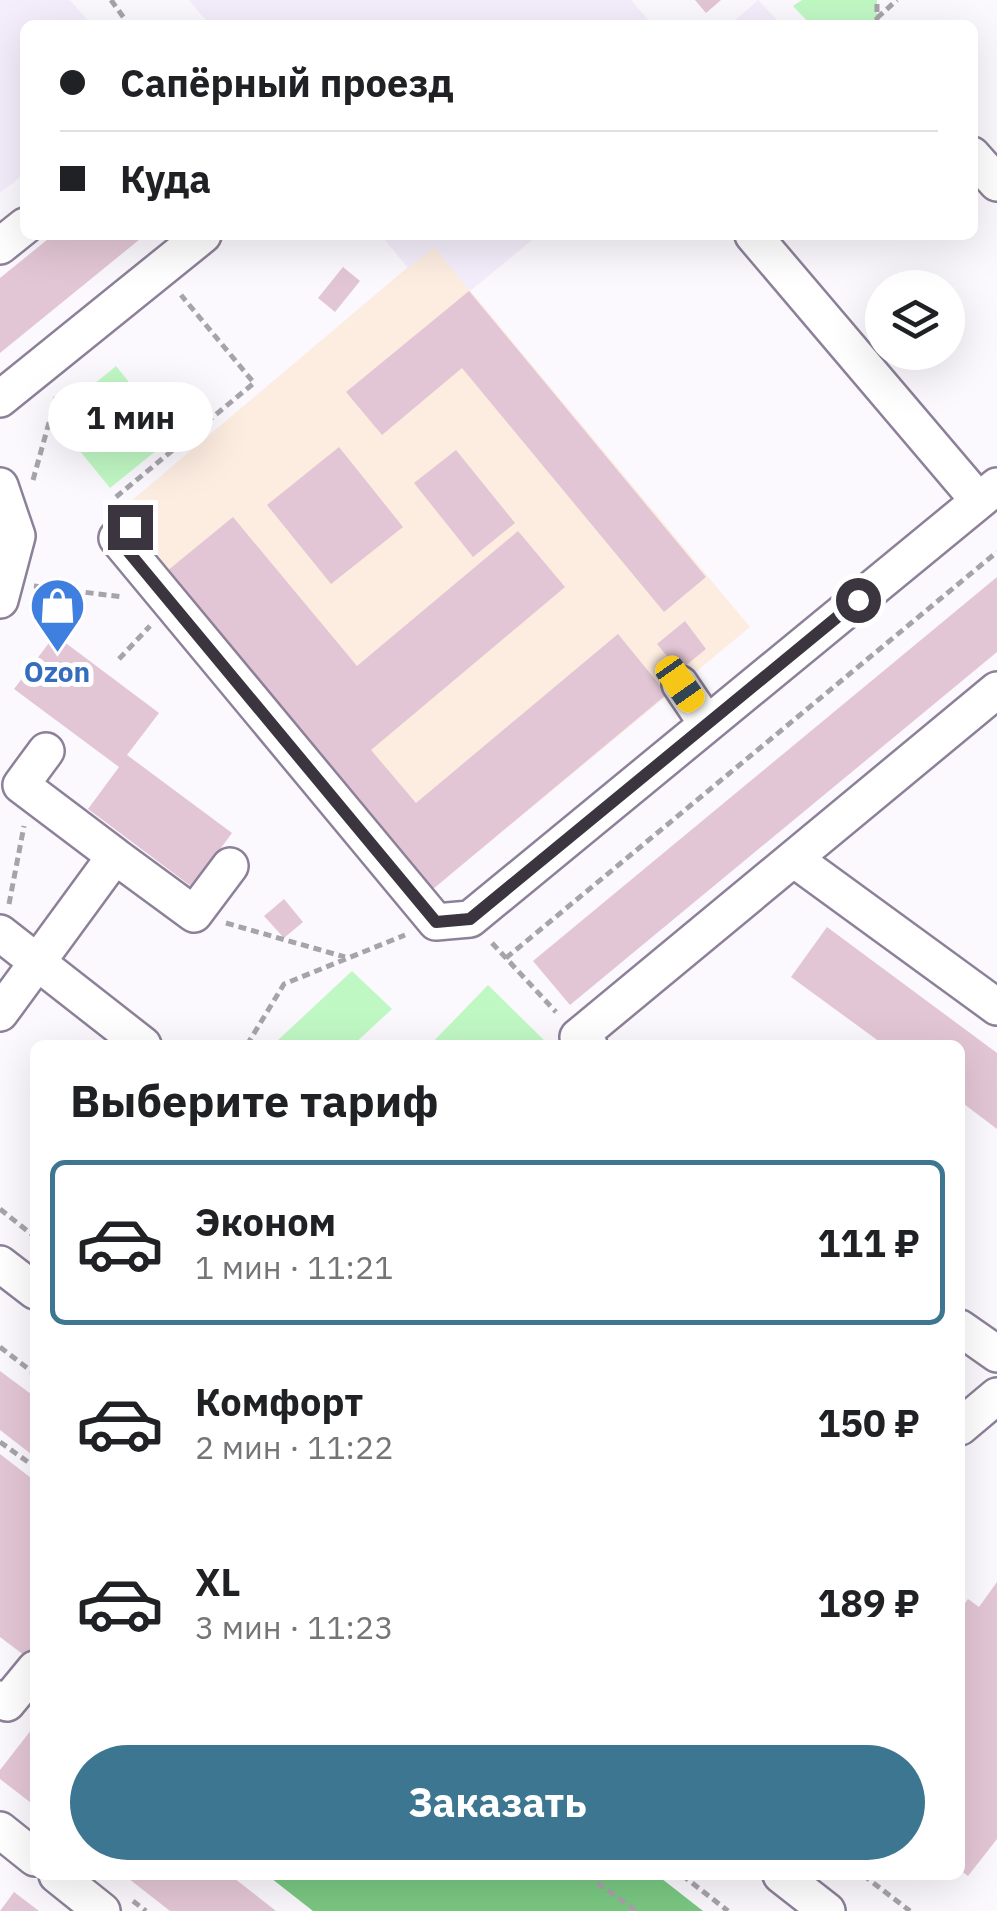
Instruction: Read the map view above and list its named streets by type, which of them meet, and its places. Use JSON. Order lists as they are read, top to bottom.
{
  "places": {
    "shop": ["Ozon"]
  },
  "page": {
    "banner": ["Сапёрный проезд", "Куда"],
    "bubble": "1 мин",
    "heading": "Выберите тариф",
    "list": [
      {
        "name": "Эконом",
        "note": "1 мин · 11:21",
        "value": "111 ₽"
      },
      {
        "name": "Комфорт",
        "note": "2 мин · 11:22",
        "value": "150 ₽"
      },
      {
        "name": "XL",
        "note": "3 мин · 11:23",
        "value": "189 ₽"
      }
    ],
    "buttons": "Заказать"
  }
}
